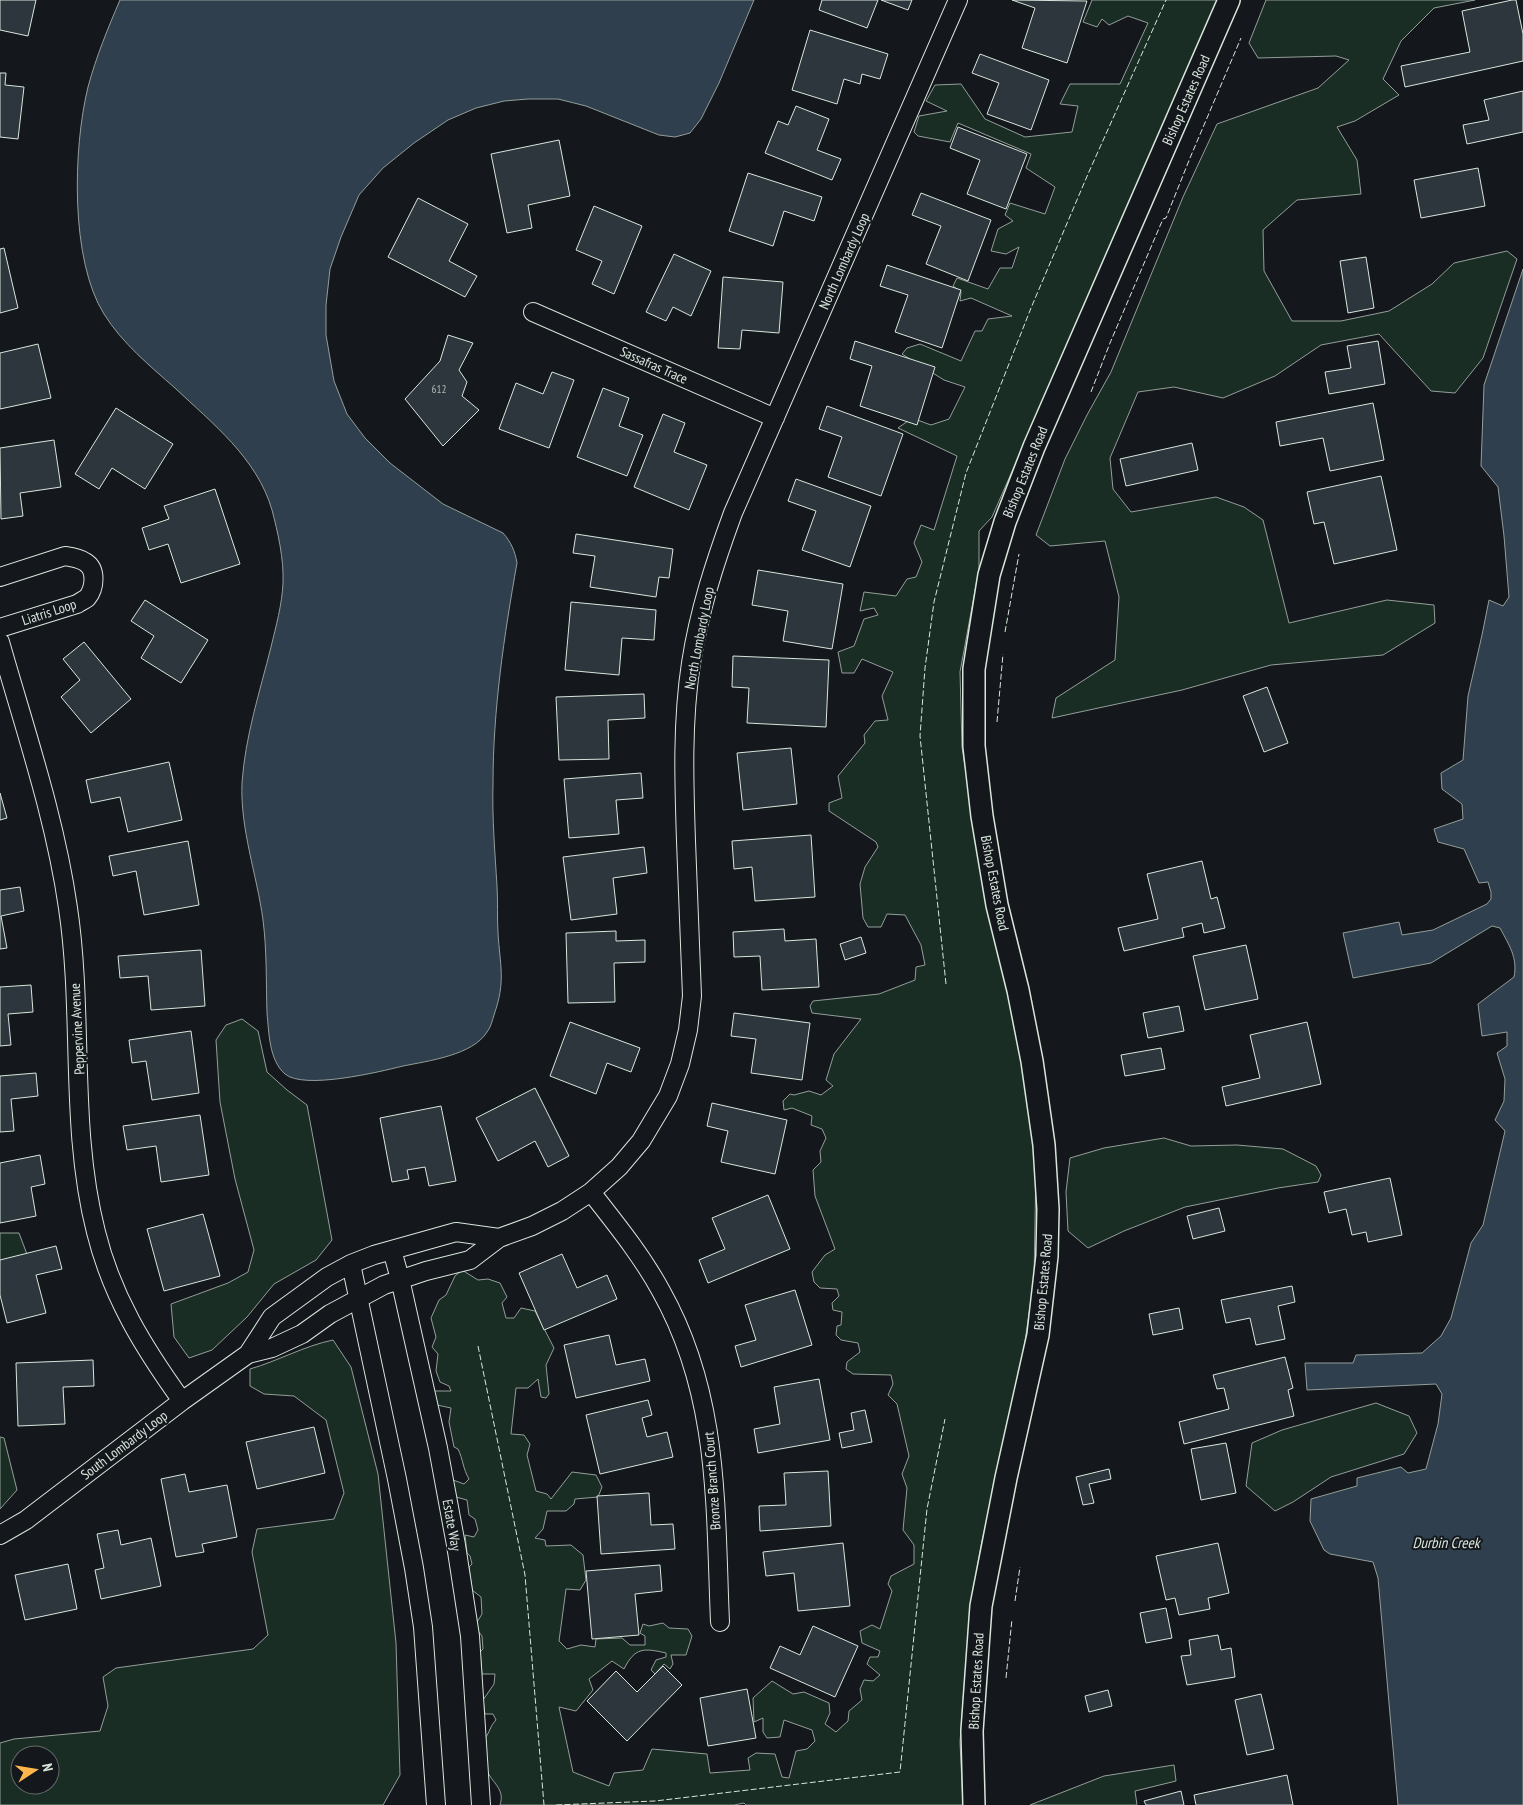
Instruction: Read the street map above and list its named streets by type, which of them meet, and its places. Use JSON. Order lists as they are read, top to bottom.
{
  "streets": {
    "street": [
      "Bishop Estates Road",
      "North Lombardy Loop",
      "Sassafras Trace",
      "Liatris Loop",
      "Peppervine Avenue",
      "South Lombardy Loop",
      "Bronze Branch Court",
      "Estate Way"
    ]
  },
  "crossings": [
    ["North Lombardy Loop", "Sassafras Trace"],
    ["North Lombardy Loop", "South Lombardy Loop"],
    ["North Lombardy Loop", "Bronze Branch Court"],
    ["North Lombardy Loop", "Estate Way"],
    ["Peppervine Avenue", "South Lombardy Loop"],
    ["South Lombardy Loop", "Estate Way"]
  ],
  "water": ["Durbin Creek"],
  "house_numbers": ["612"],
  "north": "right"
}
